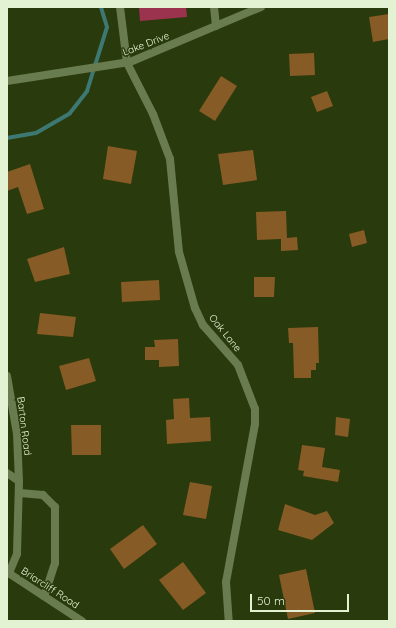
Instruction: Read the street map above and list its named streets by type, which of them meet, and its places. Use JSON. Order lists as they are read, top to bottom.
{
  "streets": {
    "street": [
      "Lake Drive",
      "Oak Lane",
      "Barton Road",
      "Briarcliff Road"
    ]
  },
  "crossings": [
    ["Lake Drive", "Oak Lane"],
    ["Barton Road", "Briarcliff Road"]
  ],
  "scale_bar": "50 m"
}
